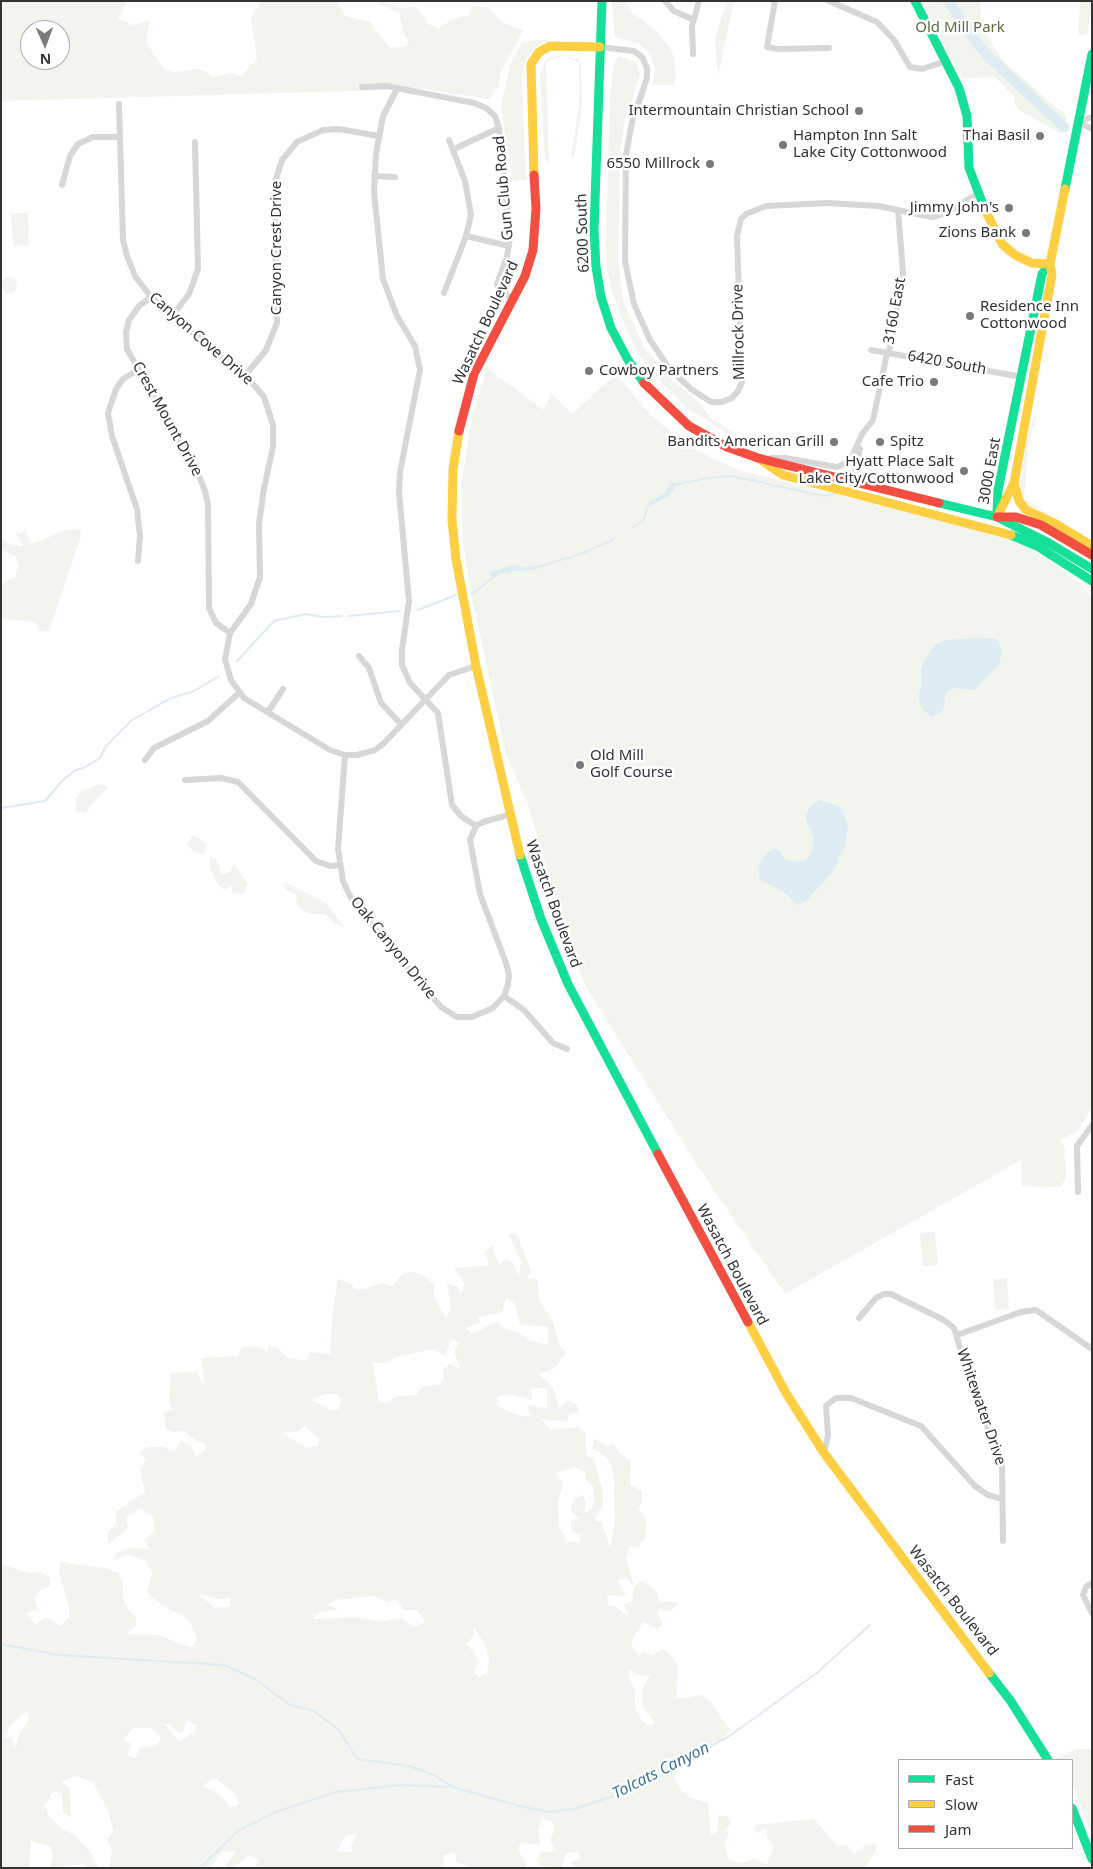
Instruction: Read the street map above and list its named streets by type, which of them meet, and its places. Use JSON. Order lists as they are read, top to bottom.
{
  "streets": {
    "main road": ["6200 South", "Wasatch Boulevard", "3000 East"],
    "street": [
      "Gun Club Road",
      "Canyon Crest Drive",
      "3160 East",
      "Millrock Drive",
      "Canyon Cove Drive",
      "6420 South",
      "Crest Mount Drive",
      "Oak Canyon Drive",
      "Whitewater Drive"
    ]
  },
  "crossings": [
    ["Gun Club Road", "Wasatch Boulevard"],
    ["6200 South", "Wasatch Boulevard"],
    ["6200 South", "Millrock Drive"],
    ["6200 South", "3000 East"],
    ["Canyon Crest Drive", "Canyon Cove Drive"],
    ["3160 East", "Millrock Drive"],
    ["3160 East", "6420 South"],
    ["Wasatch Boulevard", "Millrock Drive"],
    ["Canyon Cove Drive", "Crest Mount Drive"],
    ["Canyon Cove Drive", "Oak Canyon Drive"],
    ["6420 South", "3000 East"]
  ],
  "water": ["Tolcats Canyon"],
  "parks": ["Old Mill Park"],
  "places": [
    "Intermountain Christian School",
    "Thai Basil",
    "Hampton Inn Salt Lake City Cottonwood",
    "6550 Millrock",
    "Jimmy John's",
    "Zions Bank",
    "Residence Inn Cottonwood",
    "Cowboy Partners",
    "Cafe Trio",
    "Bandits American Grill",
    "Spitz",
    "Hyatt Place Salt Lake City/Cottonwood",
    "Old Mill Golf Course"
  ],
  "legend": ["Fast", "Slow", "Jam"],
  "north": "bottom"
}
